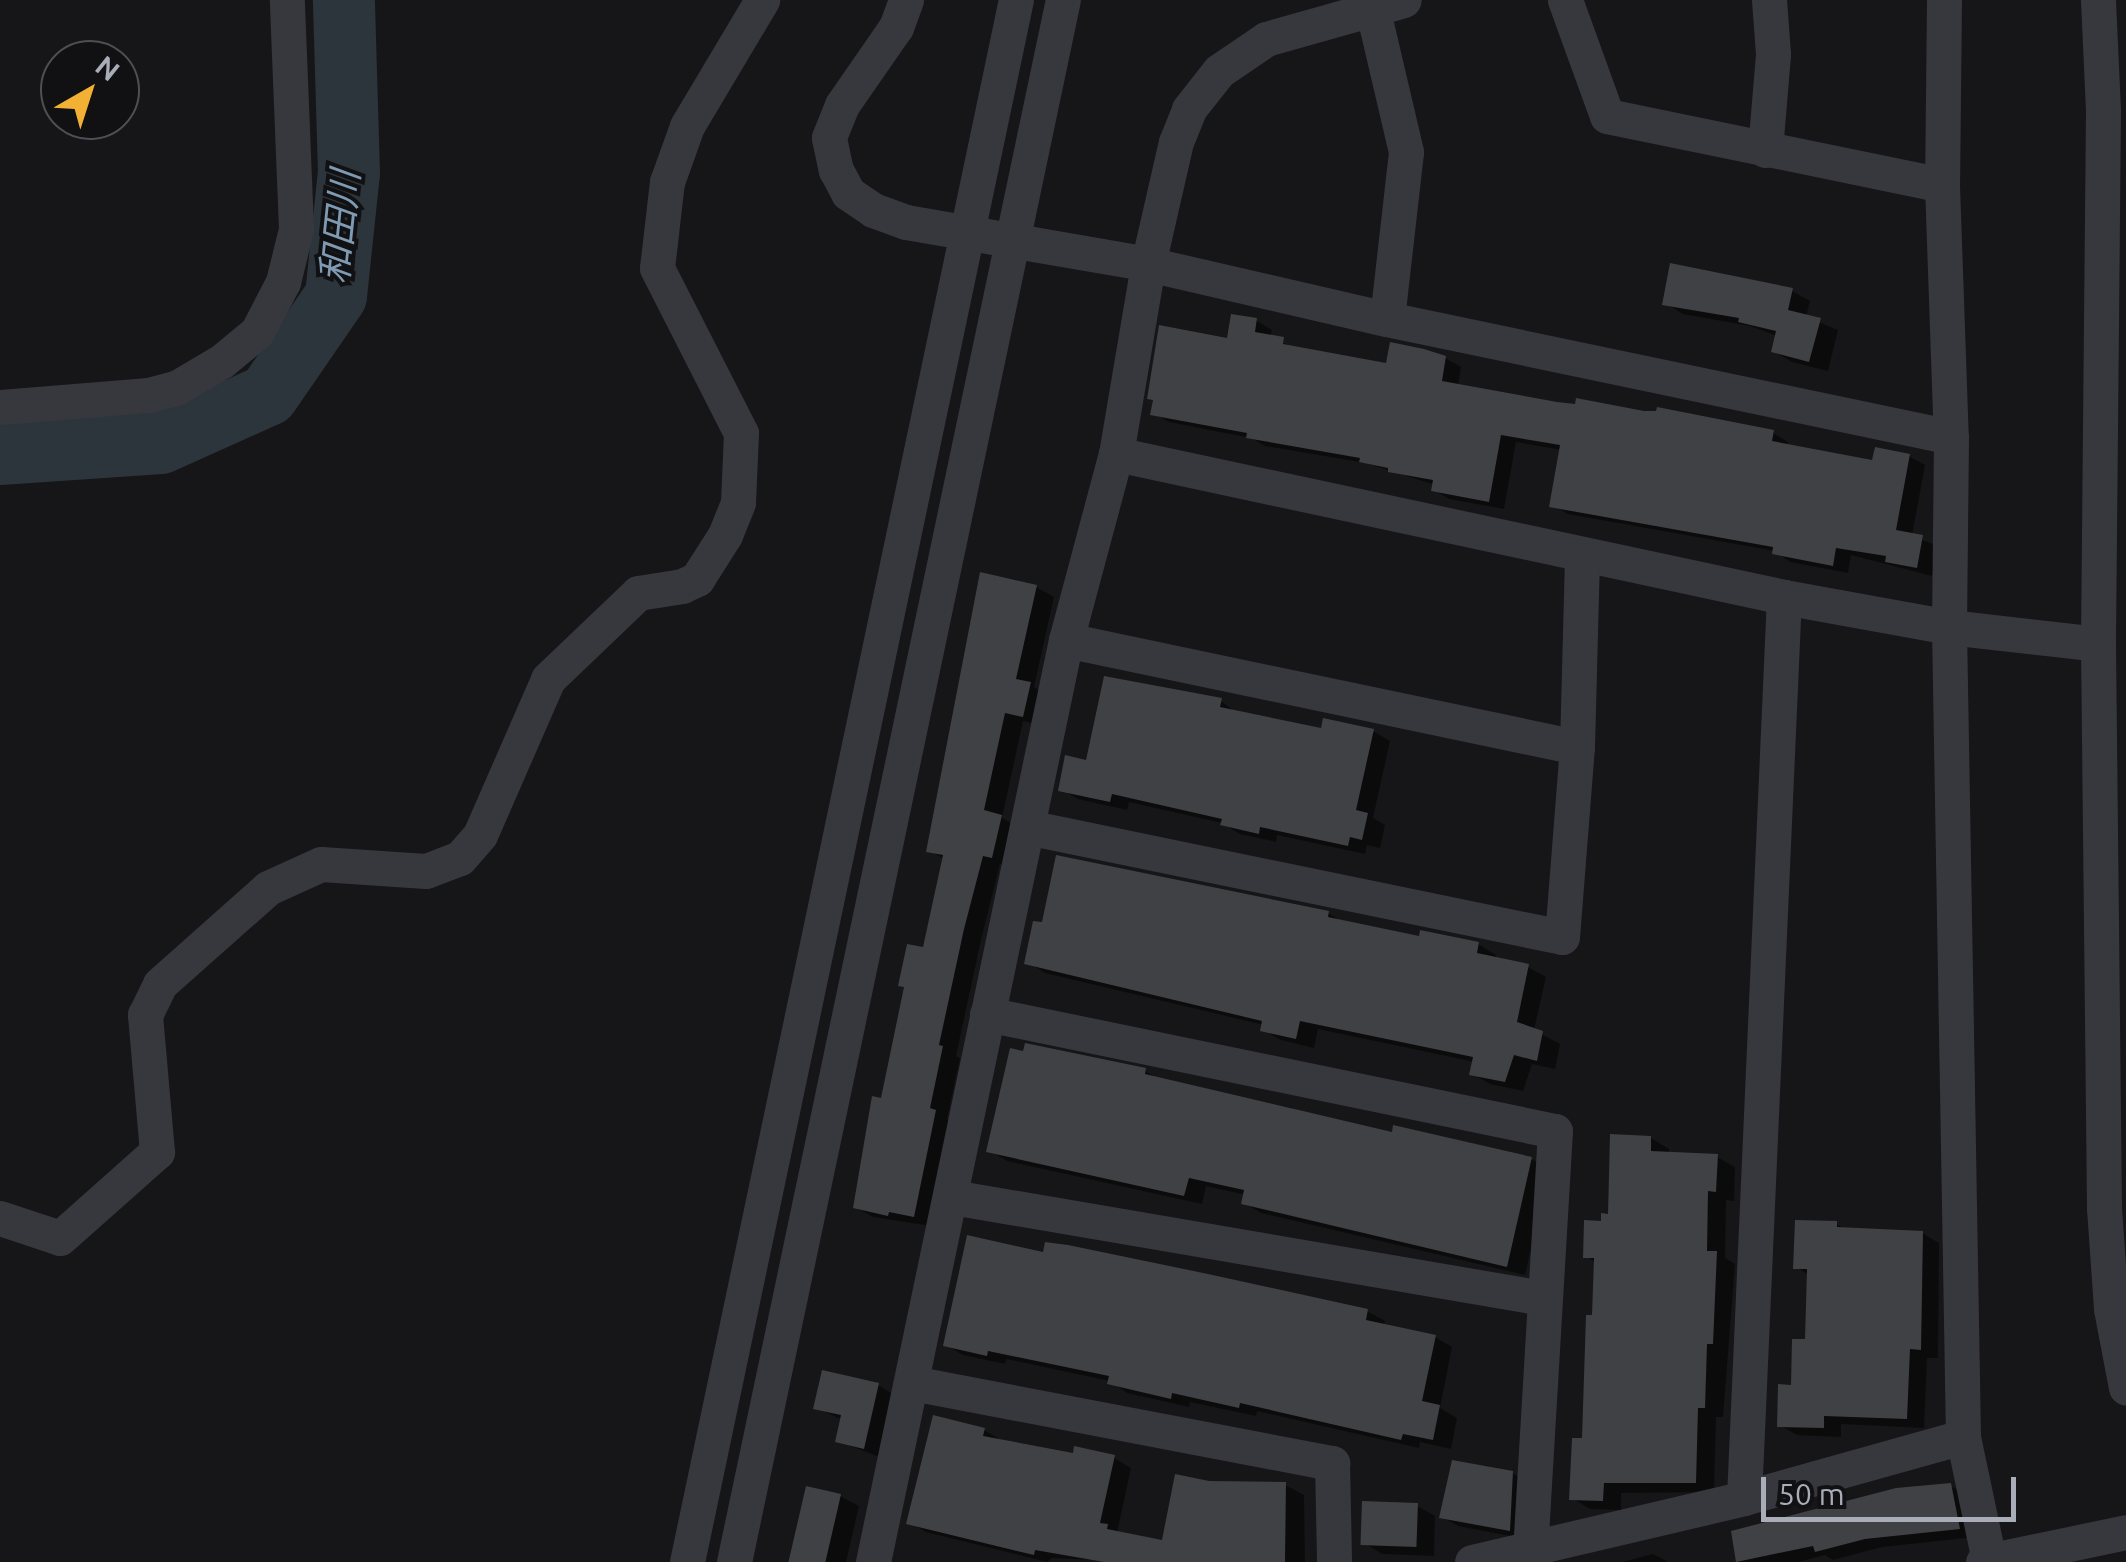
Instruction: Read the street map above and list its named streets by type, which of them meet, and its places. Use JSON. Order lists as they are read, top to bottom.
{
  "water": ["和田川"],
  "scale_bar": "50 m",
  "north": "top right"
}
